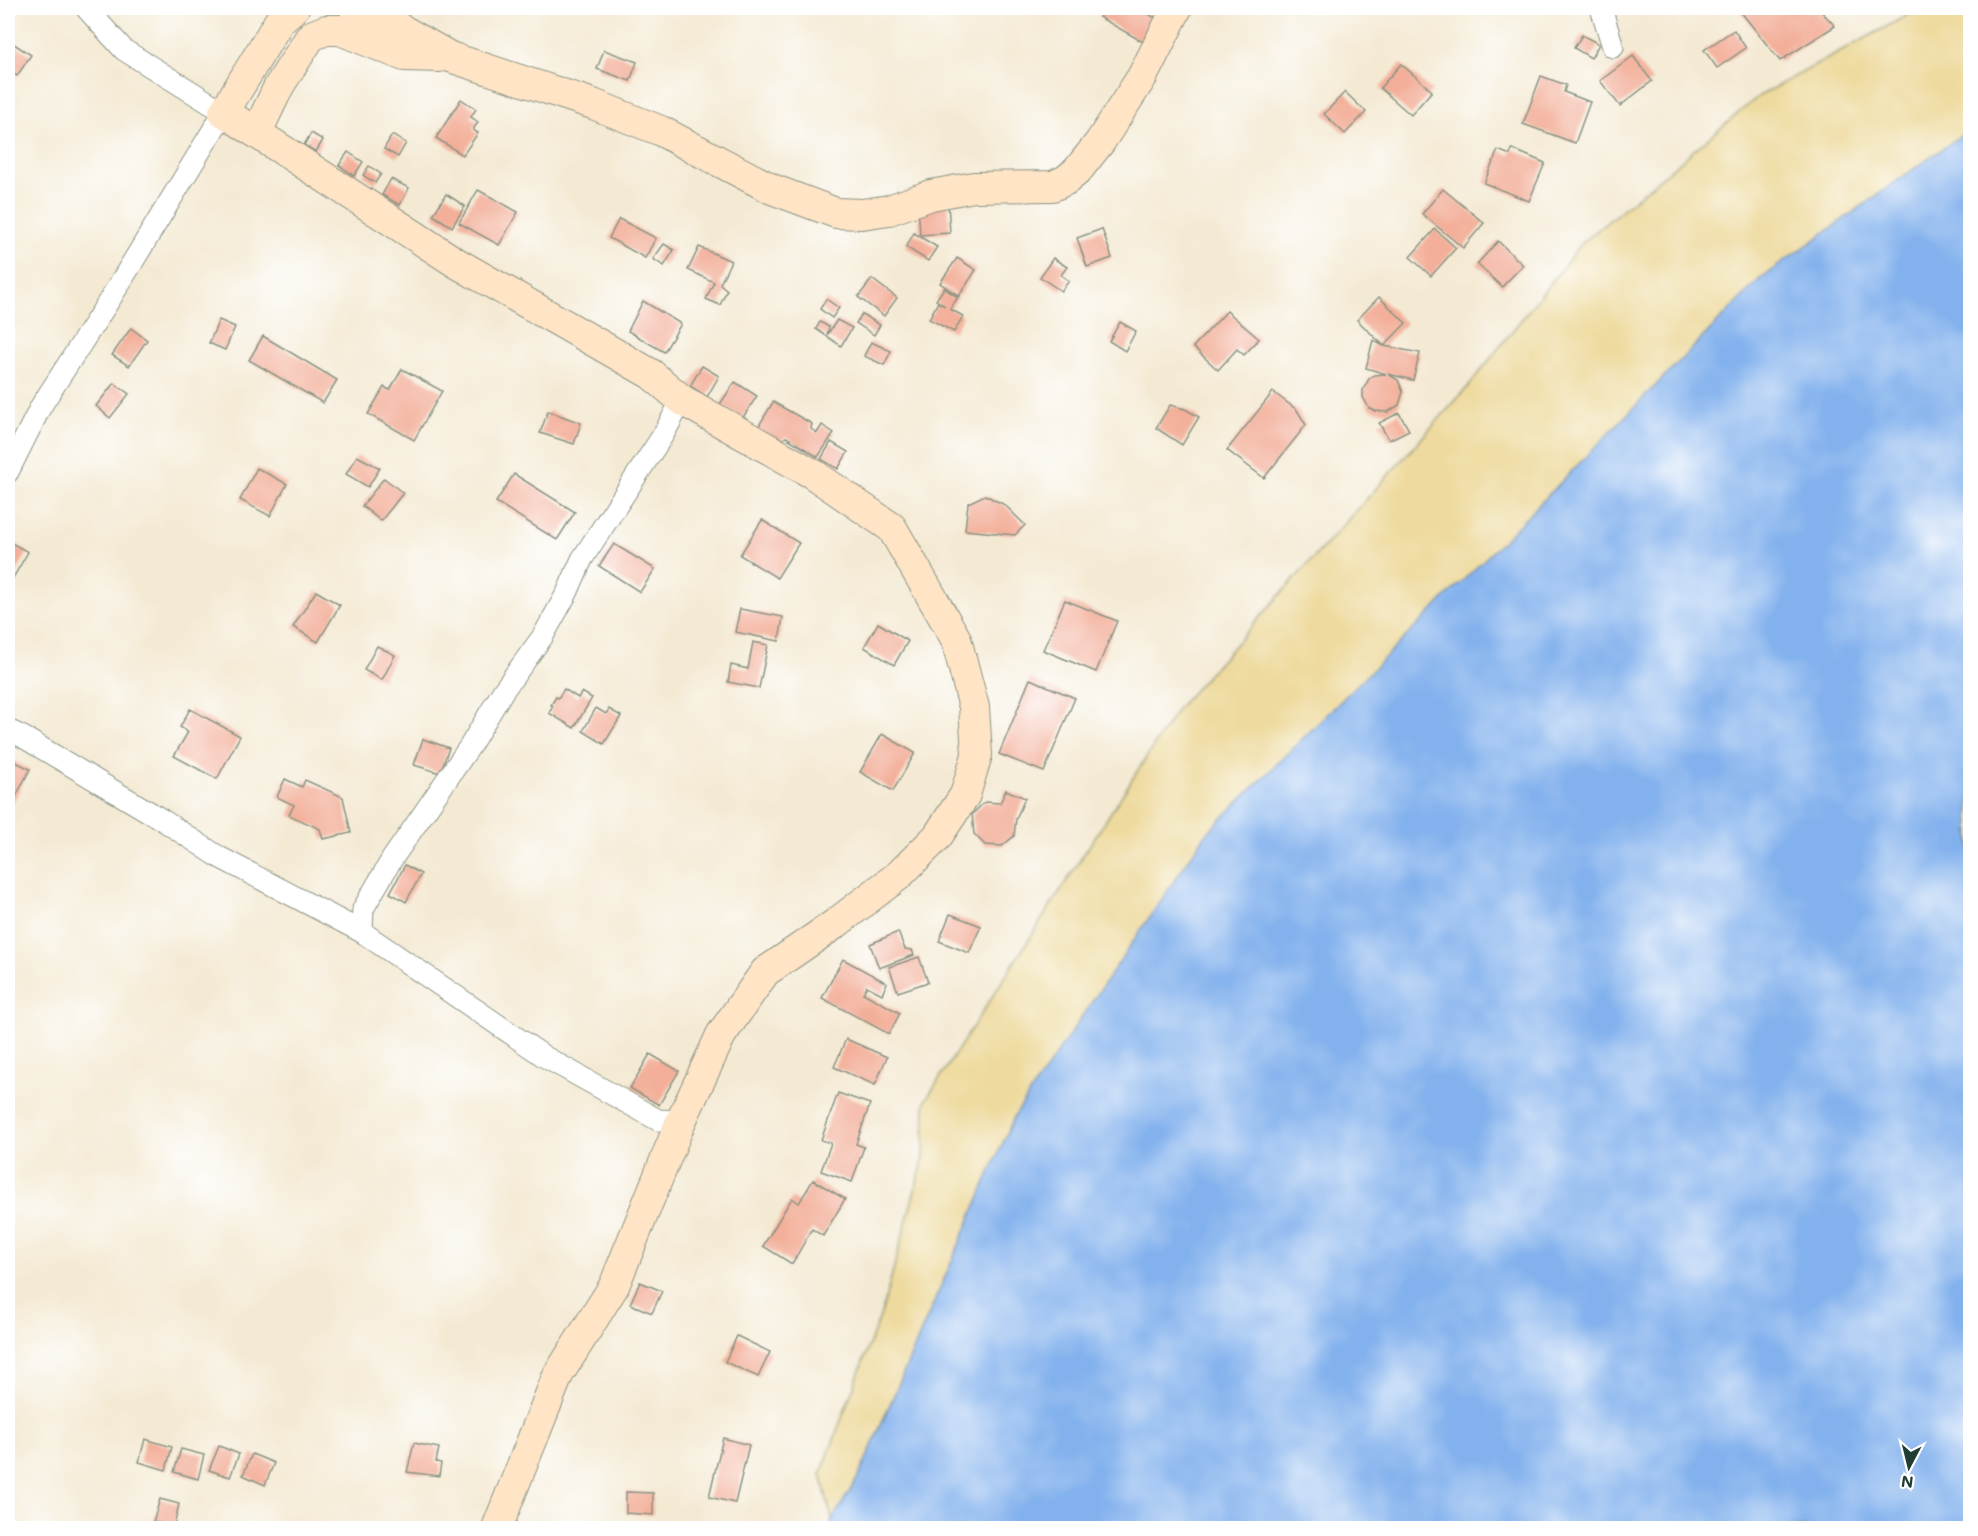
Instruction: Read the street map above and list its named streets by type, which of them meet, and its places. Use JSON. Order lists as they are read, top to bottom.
{
  "north": "bottom"
}
